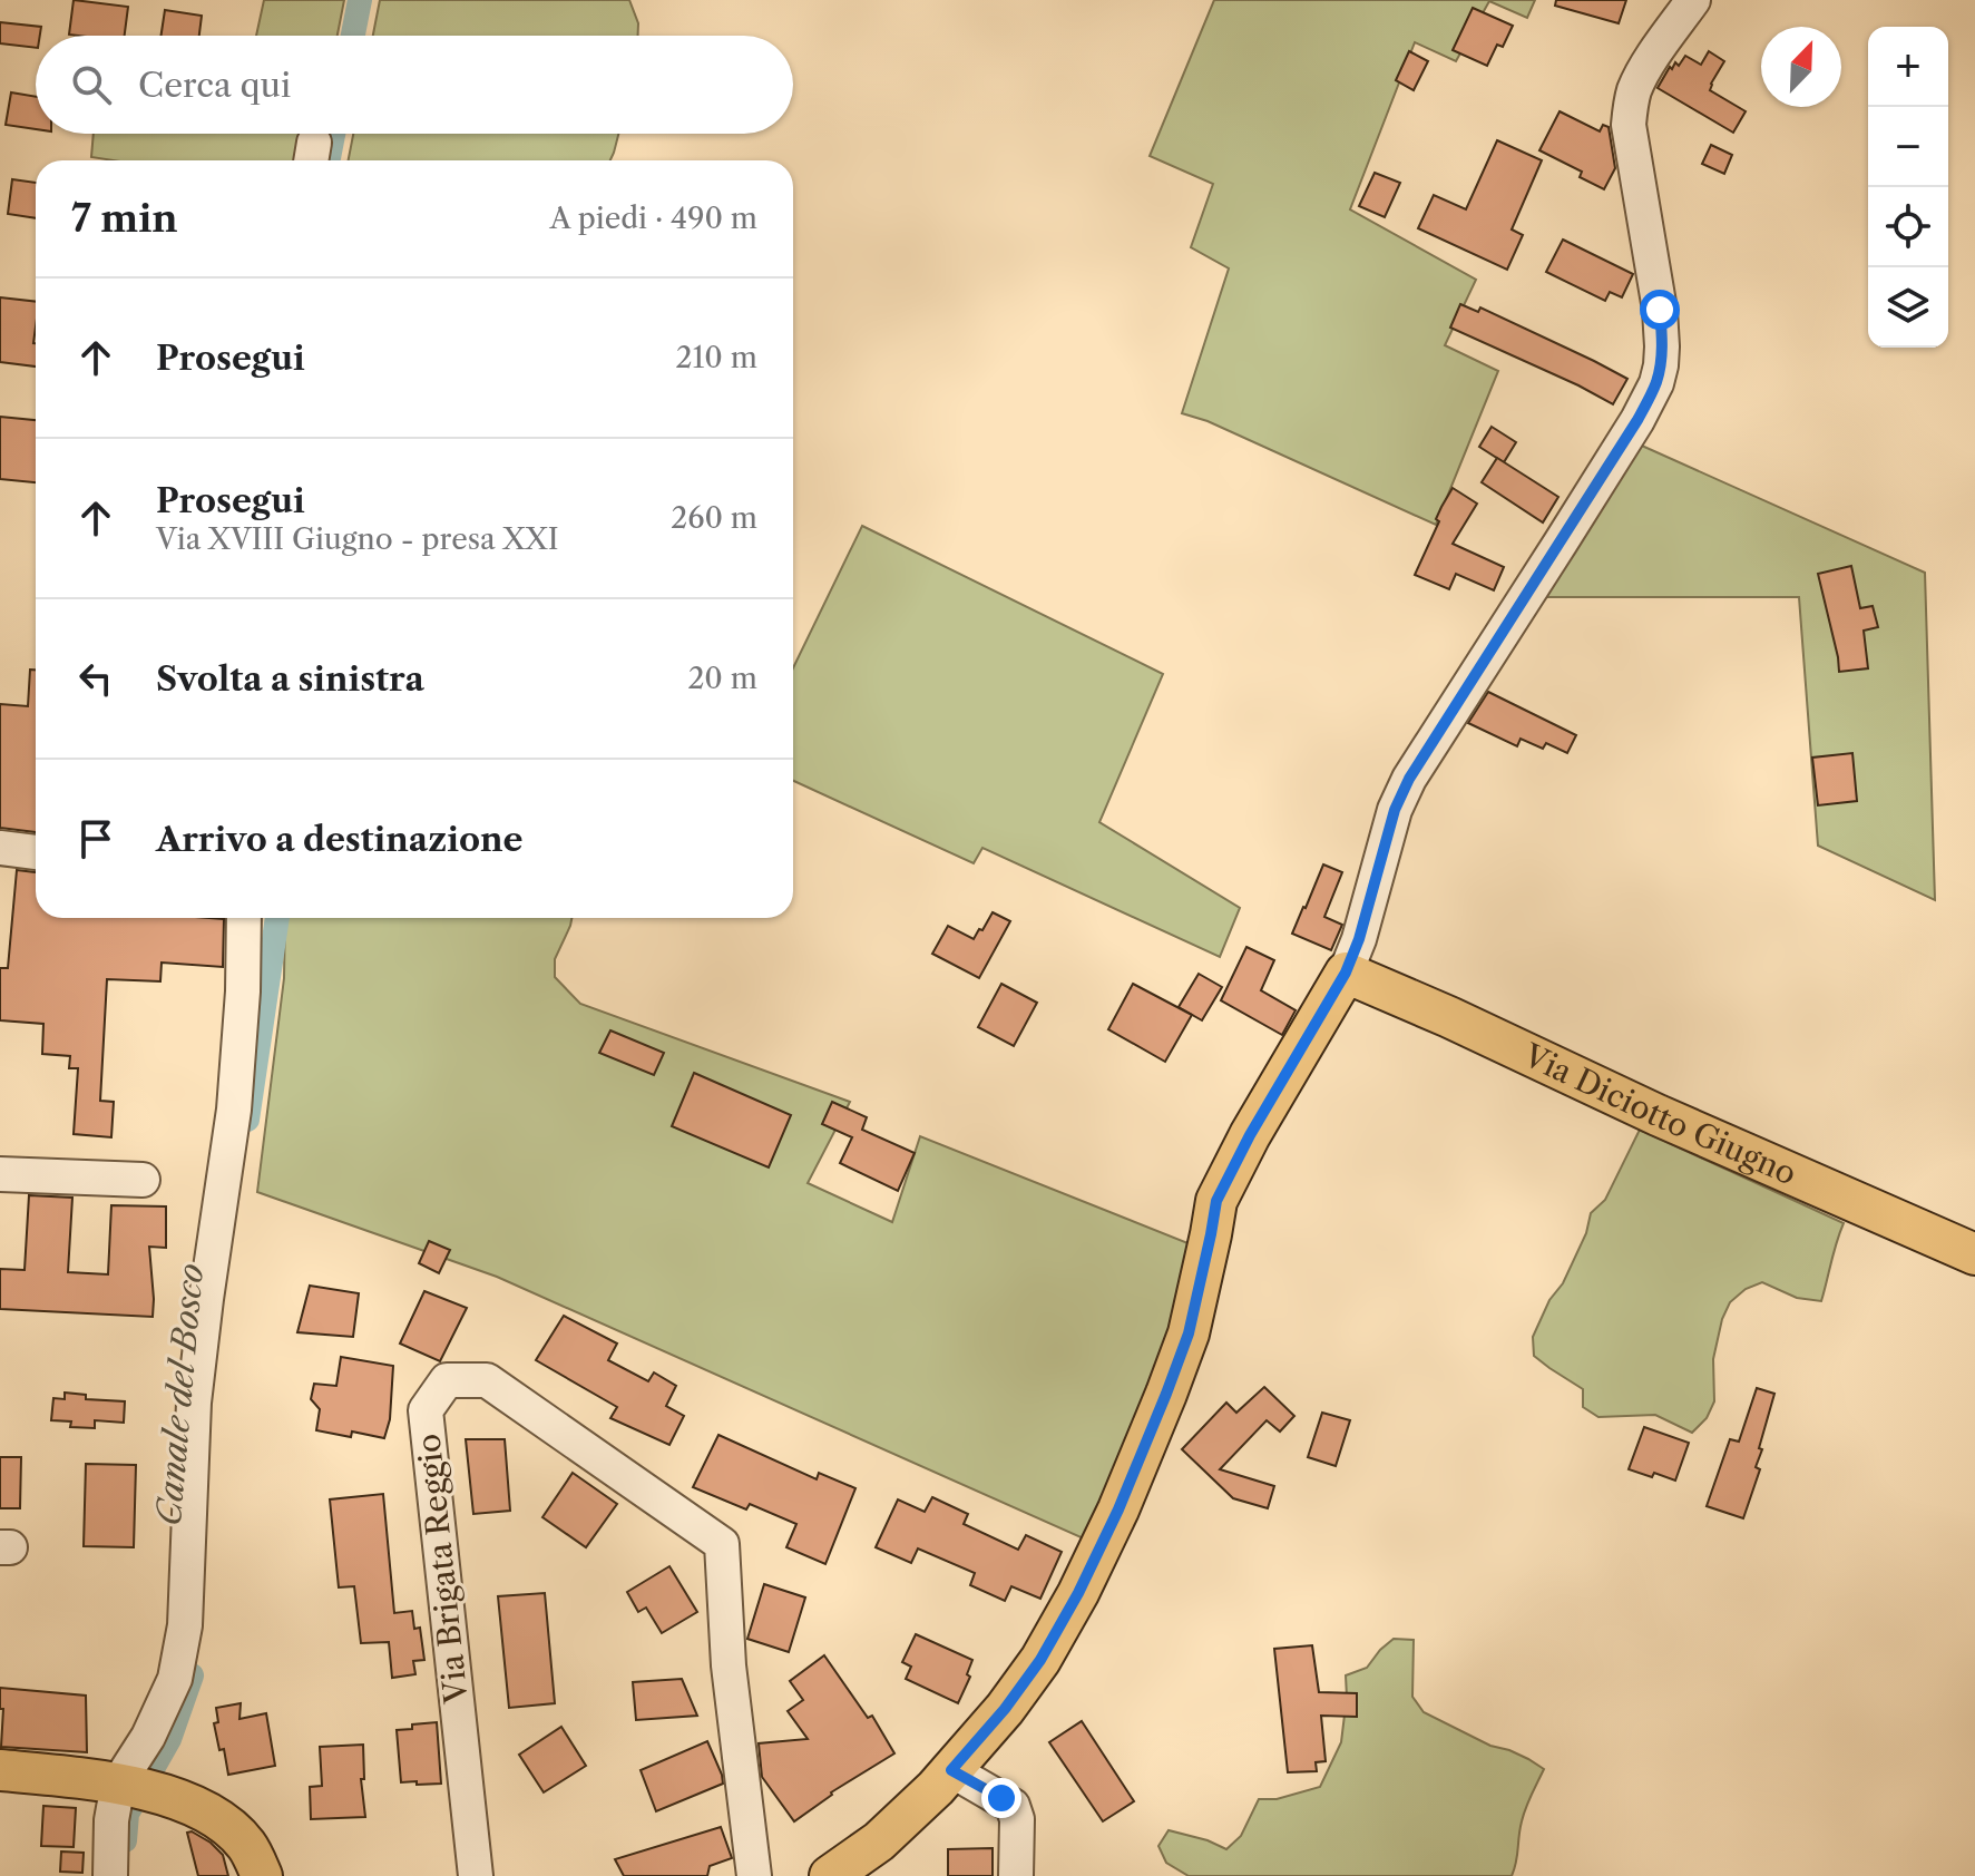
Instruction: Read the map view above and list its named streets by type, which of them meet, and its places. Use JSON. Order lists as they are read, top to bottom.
{
  "streets": {
    "main road": ["Via Diciotto Giugno"],
    "street": ["Via Brigata Reggio"]
  },
  "water": ["Canale del Bosco"],
  "north": "top right",
  "page": {
    "map_buttons": ["+", "−"],
    "search": "Cerca qui",
    "heading": ["7 min", "A piedi · 490 m"],
    "list": [
      ["Prosegui", "210 m"],
      ["Prosegui", "Via XVIII Giugno - presa XXI", "260 m"],
      ["Svolta a sinistra", "20 m"],
      "Arrivo a destinazione"
    ]
  }
}
